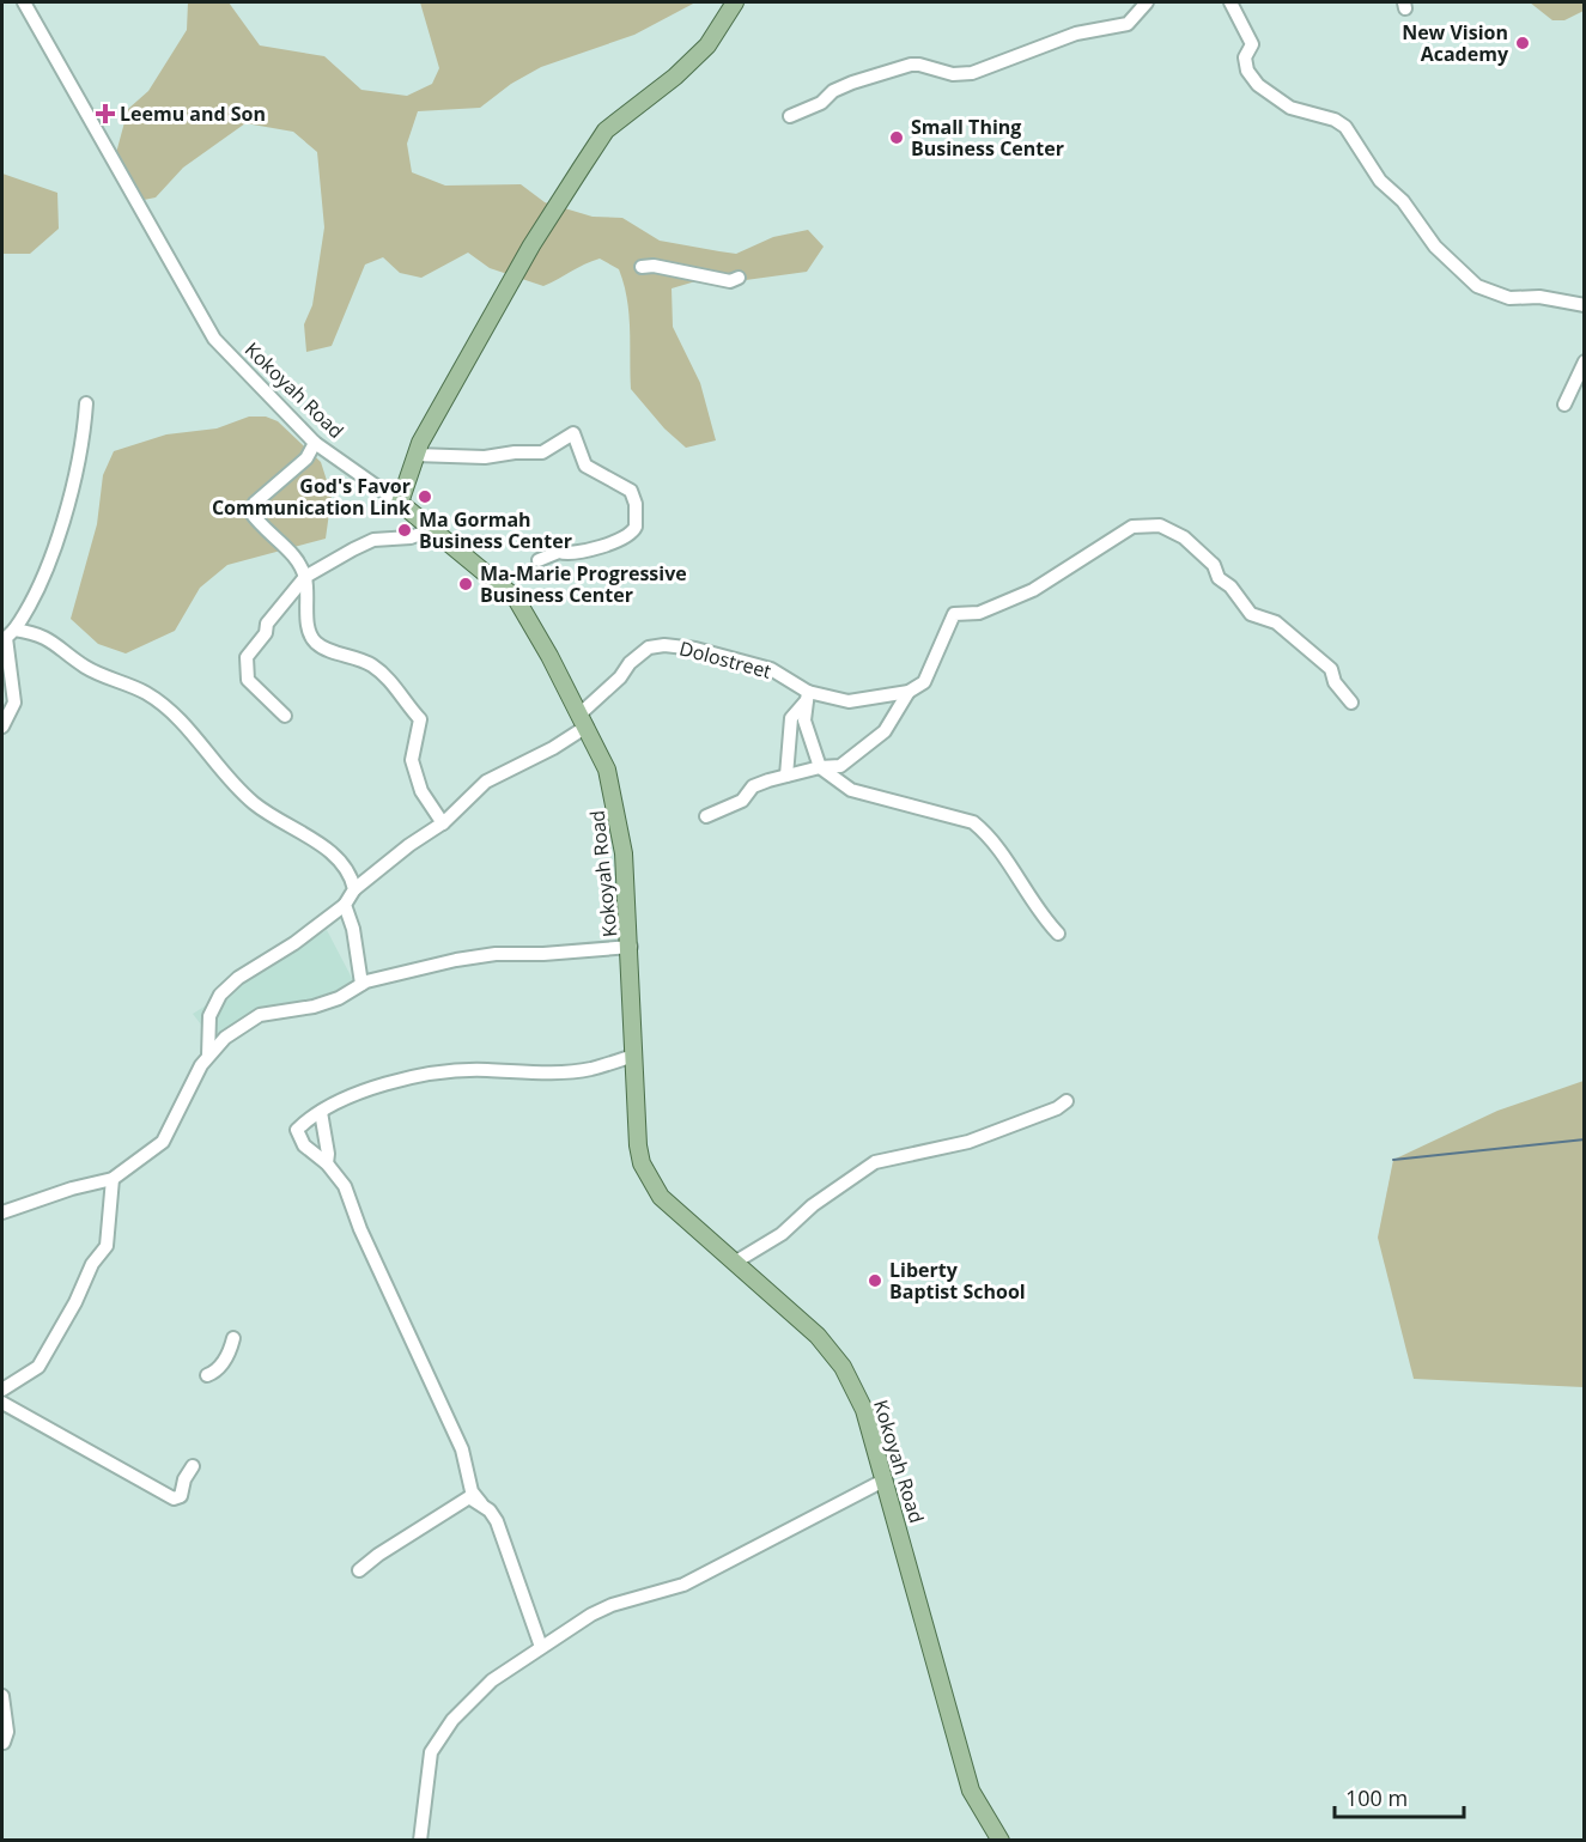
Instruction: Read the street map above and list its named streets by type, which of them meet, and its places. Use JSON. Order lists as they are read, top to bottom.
{
  "streets": {
    "main road": ["Kokoyah Road"],
    "street": ["Dolostreet"]
  },
  "crossings": [
    ["Kokoyah Road", "Dolostreet"]
  ],
  "places": {
    "other": [
      "New Vision Academy",
      "Small Thing Business Center",
      "God's Favor Communication Link",
      "Ma Gormah Business Center",
      "Ma-Marie Progressive Business Center",
      "Liberty Baptist School"
    ],
    "health": ["Leemu and Son"]
  },
  "scale_bar": "100 m"
}
